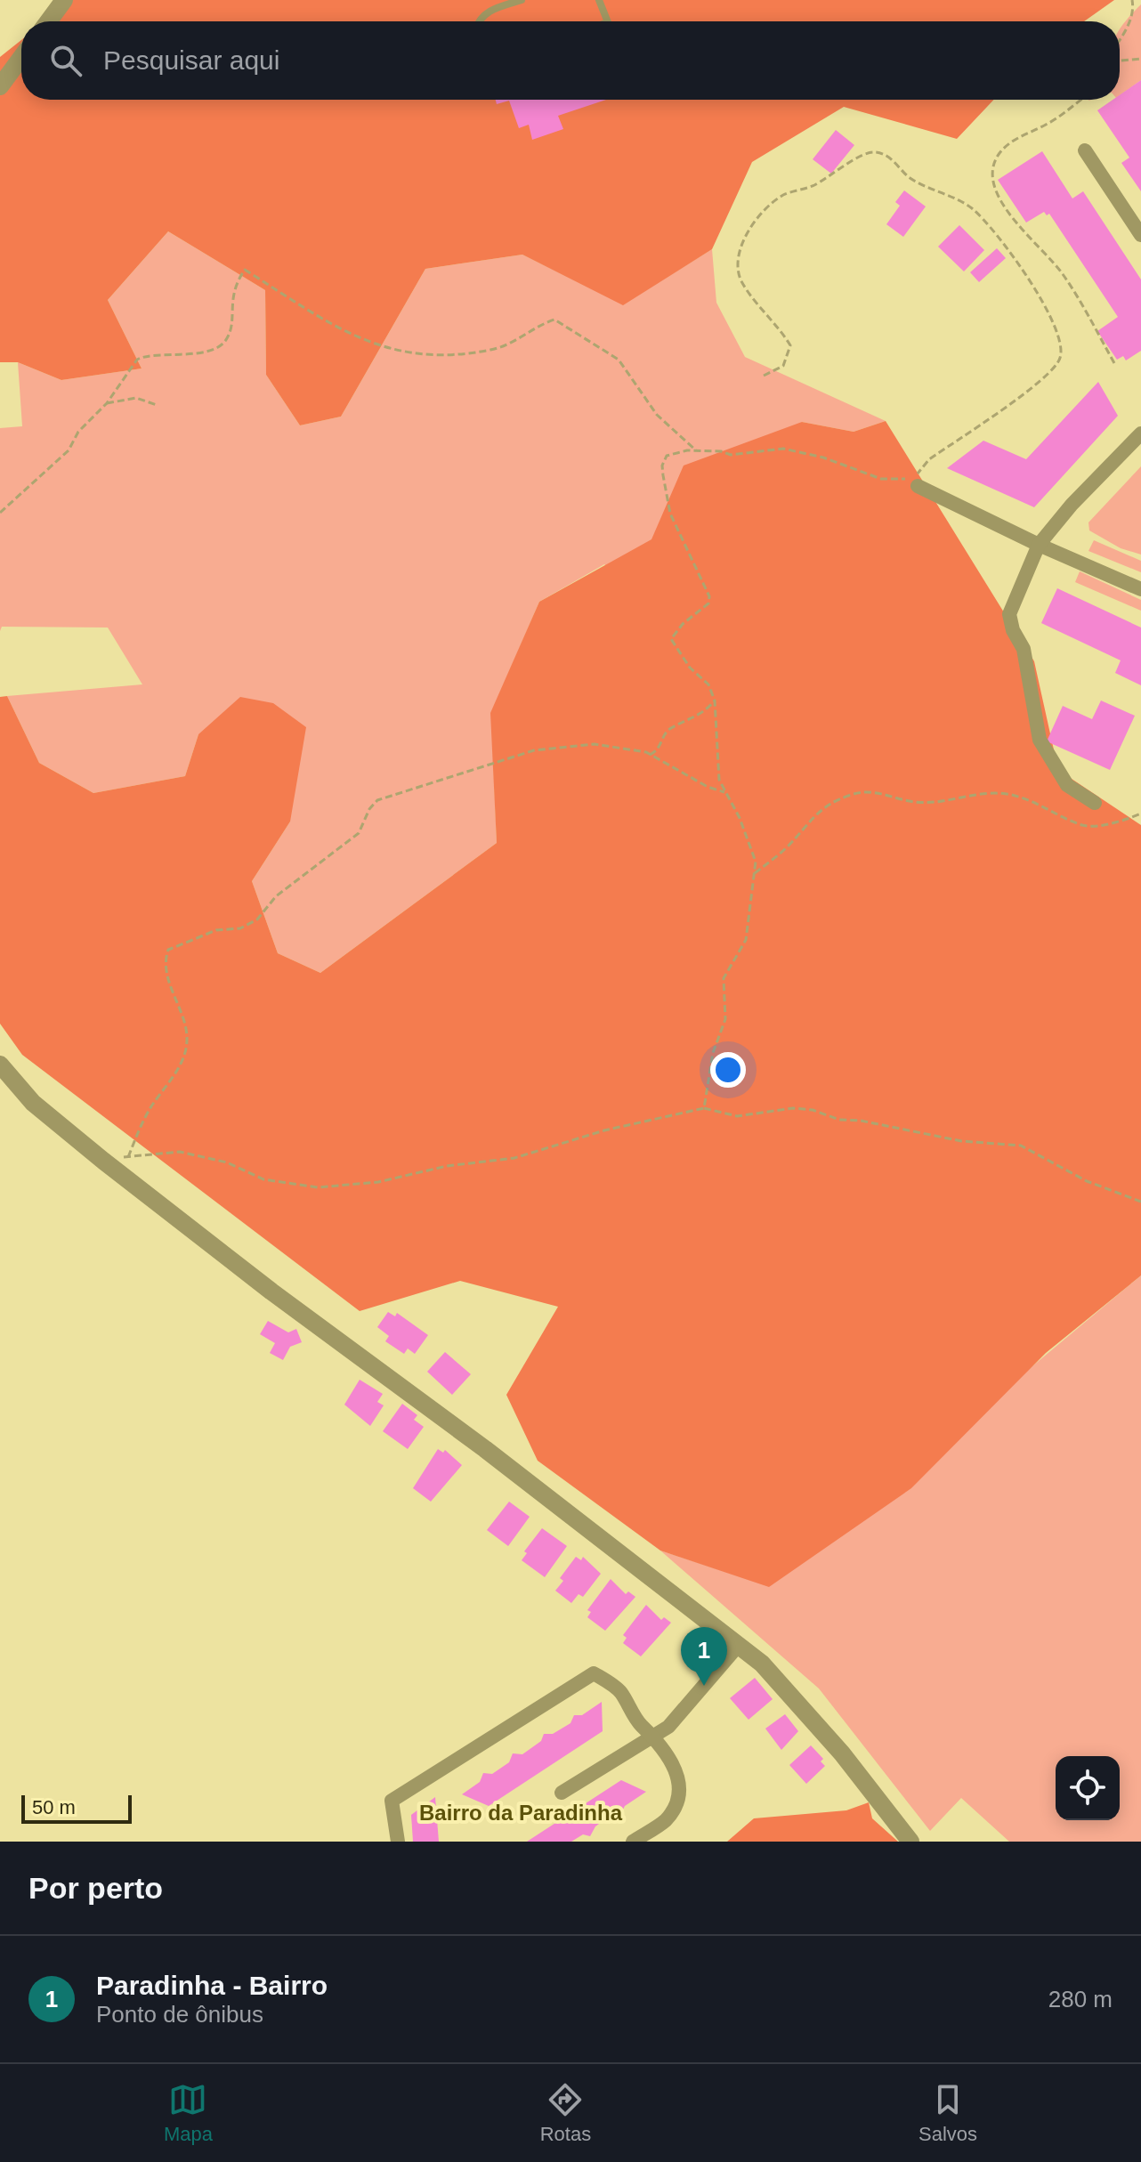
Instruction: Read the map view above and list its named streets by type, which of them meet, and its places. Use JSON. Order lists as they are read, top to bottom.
{
  "districts": ["Bairro da Paradinha"],
  "scale_bar": "50 m",
  "page": {
    "search": "Pesquisar aqui",
    "pins": "1",
    "scale": "50 m",
    "heading": "Por perto",
    "list": [
      {
        "mark": "1",
        "name": "Paradinha - Bairro",
        "note": "Ponto de ônibus",
        "value": "280 m"
      }
    ],
    "nav": ["Mapa", "Rotas", "Salvos"]
  }
}
